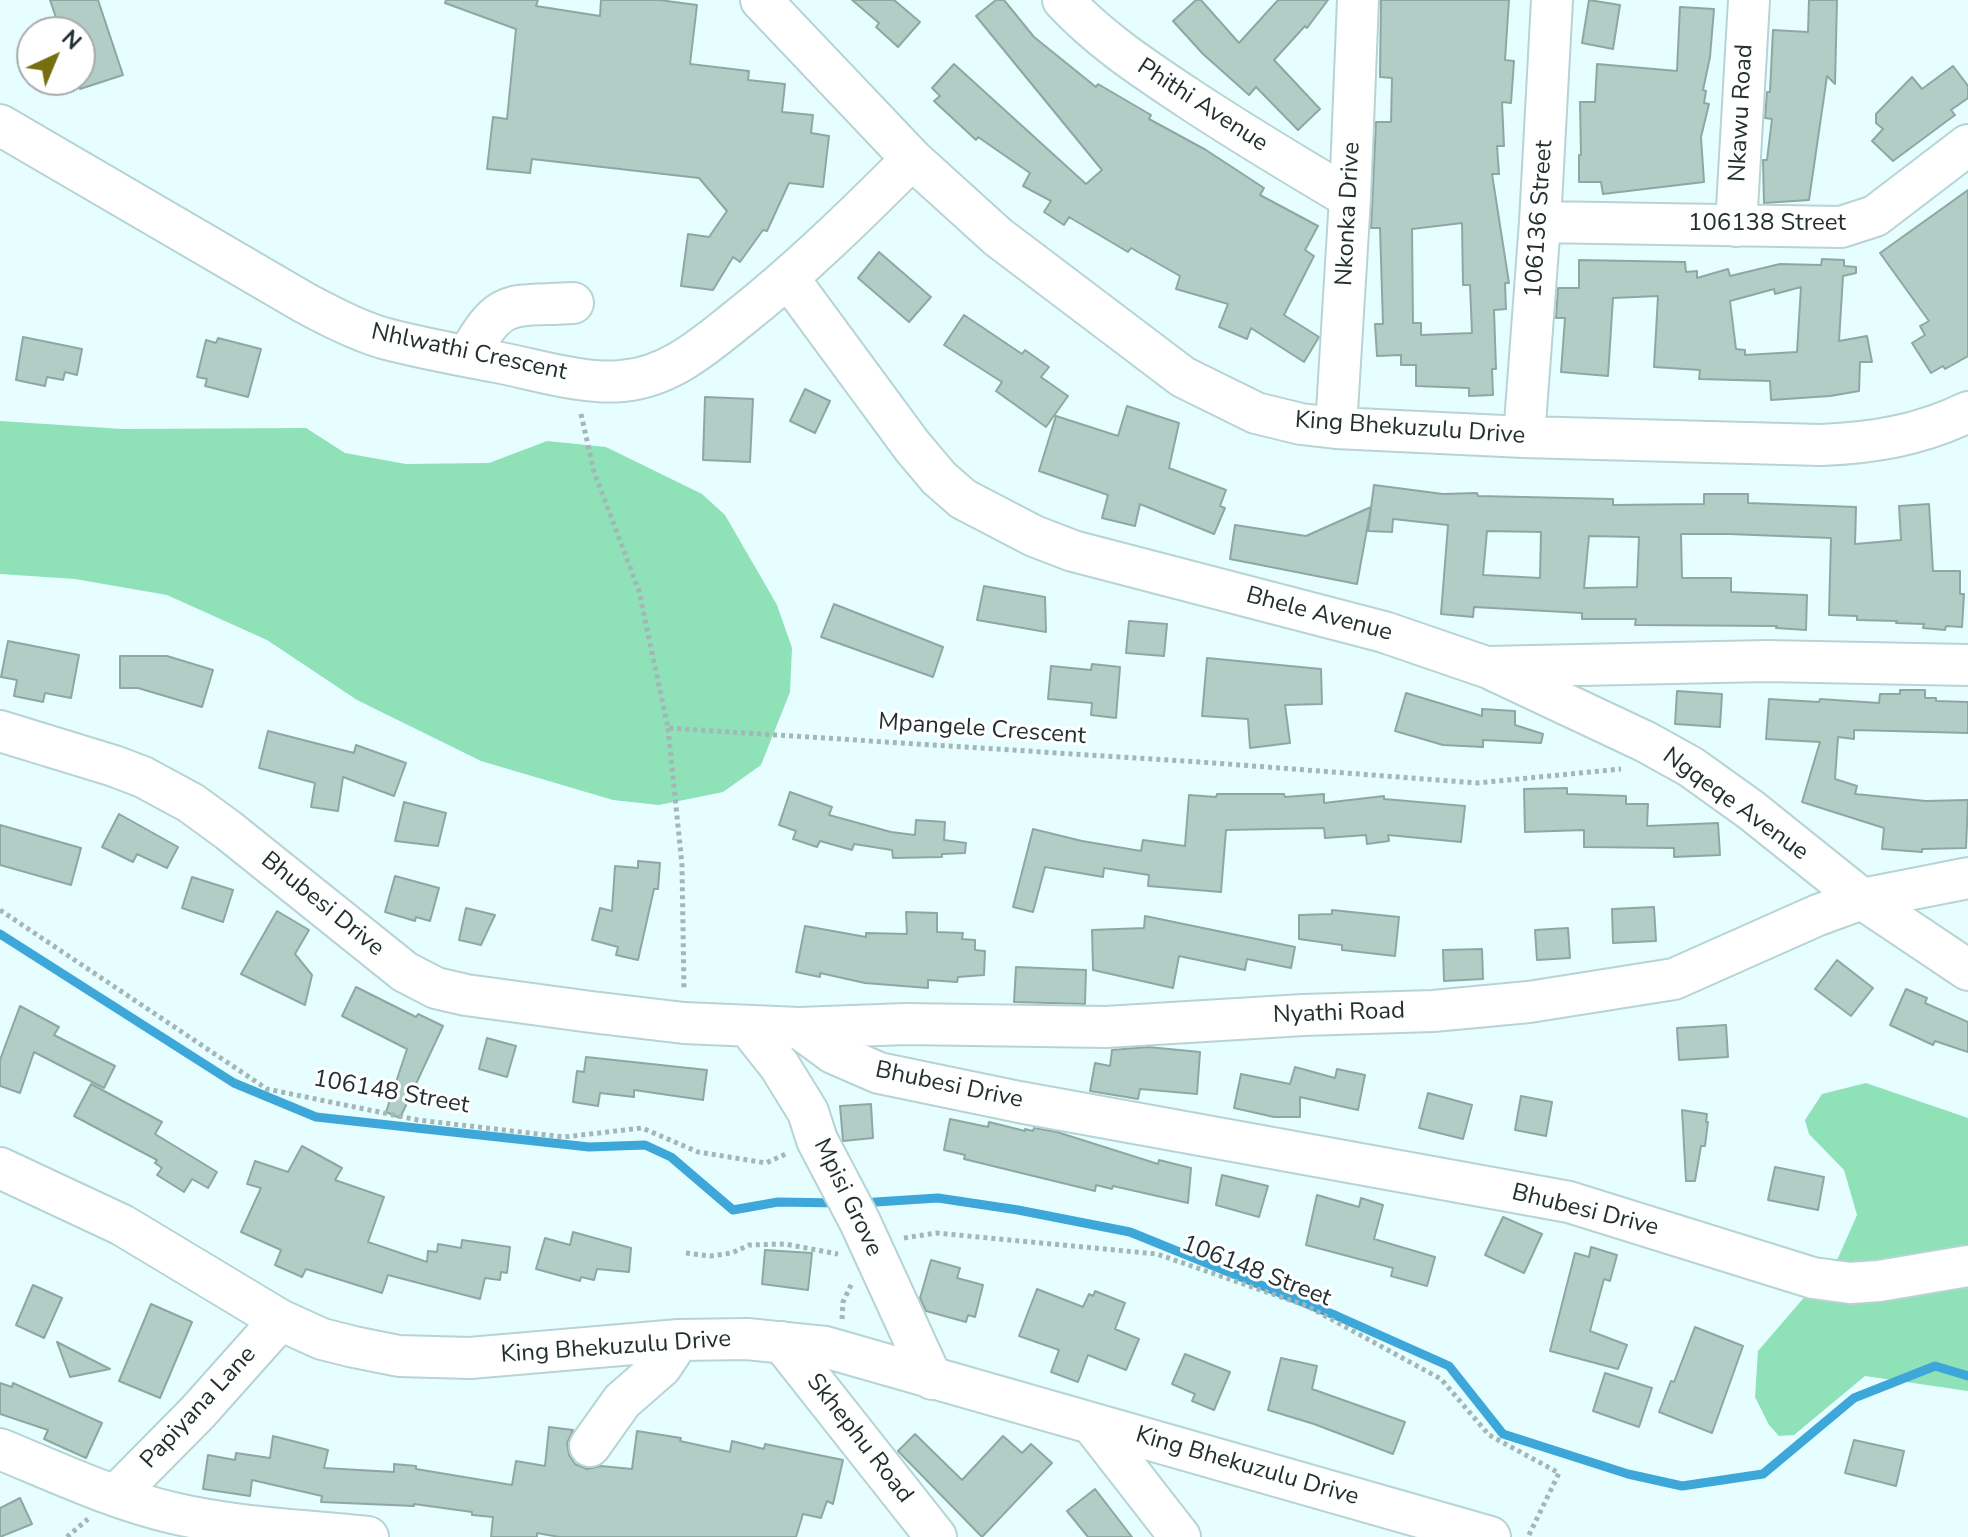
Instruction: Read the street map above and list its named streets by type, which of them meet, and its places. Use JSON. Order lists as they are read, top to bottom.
{
  "streets": {
    "street": [
      "Phithi Avenue",
      "Nkawu Road",
      "Nkonka Drive",
      "106136 Street",
      "106138 Street",
      "Nhlwathi Crescent",
      "King Bhekuzulu Drive",
      "Bhele Avenue",
      "Ngqeqe Avenue",
      "Bhubesi Drive",
      "Nyathi Road",
      "Mpisi Grove",
      "Papiyana Lane",
      "Skhephu Road"
    ],
    "path": ["Mpangele Crescent", "106148 Street"]
  },
  "crossings": [
    ["Phithi Avenue", "Nkonka Drive"],
    ["Nkawu Road", "106138 Street"],
    ["Nkonka Drive", "King Bhekuzulu Drive"],
    ["106136 Street", "106138 Street"],
    ["106136 Street", "King Bhekuzulu Drive"],
    ["Nhlwathi Crescent", "King Bhekuzulu Drive"],
    ["Nhlwathi Crescent", "Bhele Avenue"],
    ["King Bhekuzulu Drive", "Mpisi Grove"],
    ["King Bhekuzulu Drive", "Papiyana Lane"],
    ["King Bhekuzulu Drive", "Skhephu Road"],
    ["Bhele Avenue", "Ngqeqe Avenue"],
    ["Mpangele Crescent", "Ngqeqe Avenue"],
    ["Ngqeqe Avenue", "Nyathi Road"],
    ["Bhubesi Drive", "Nyathi Road"],
    ["Bhubesi Drive", "Mpisi Grove"],
    ["106148 Street", "Mpisi Grove"]
  ],
  "north": "top right"
}
